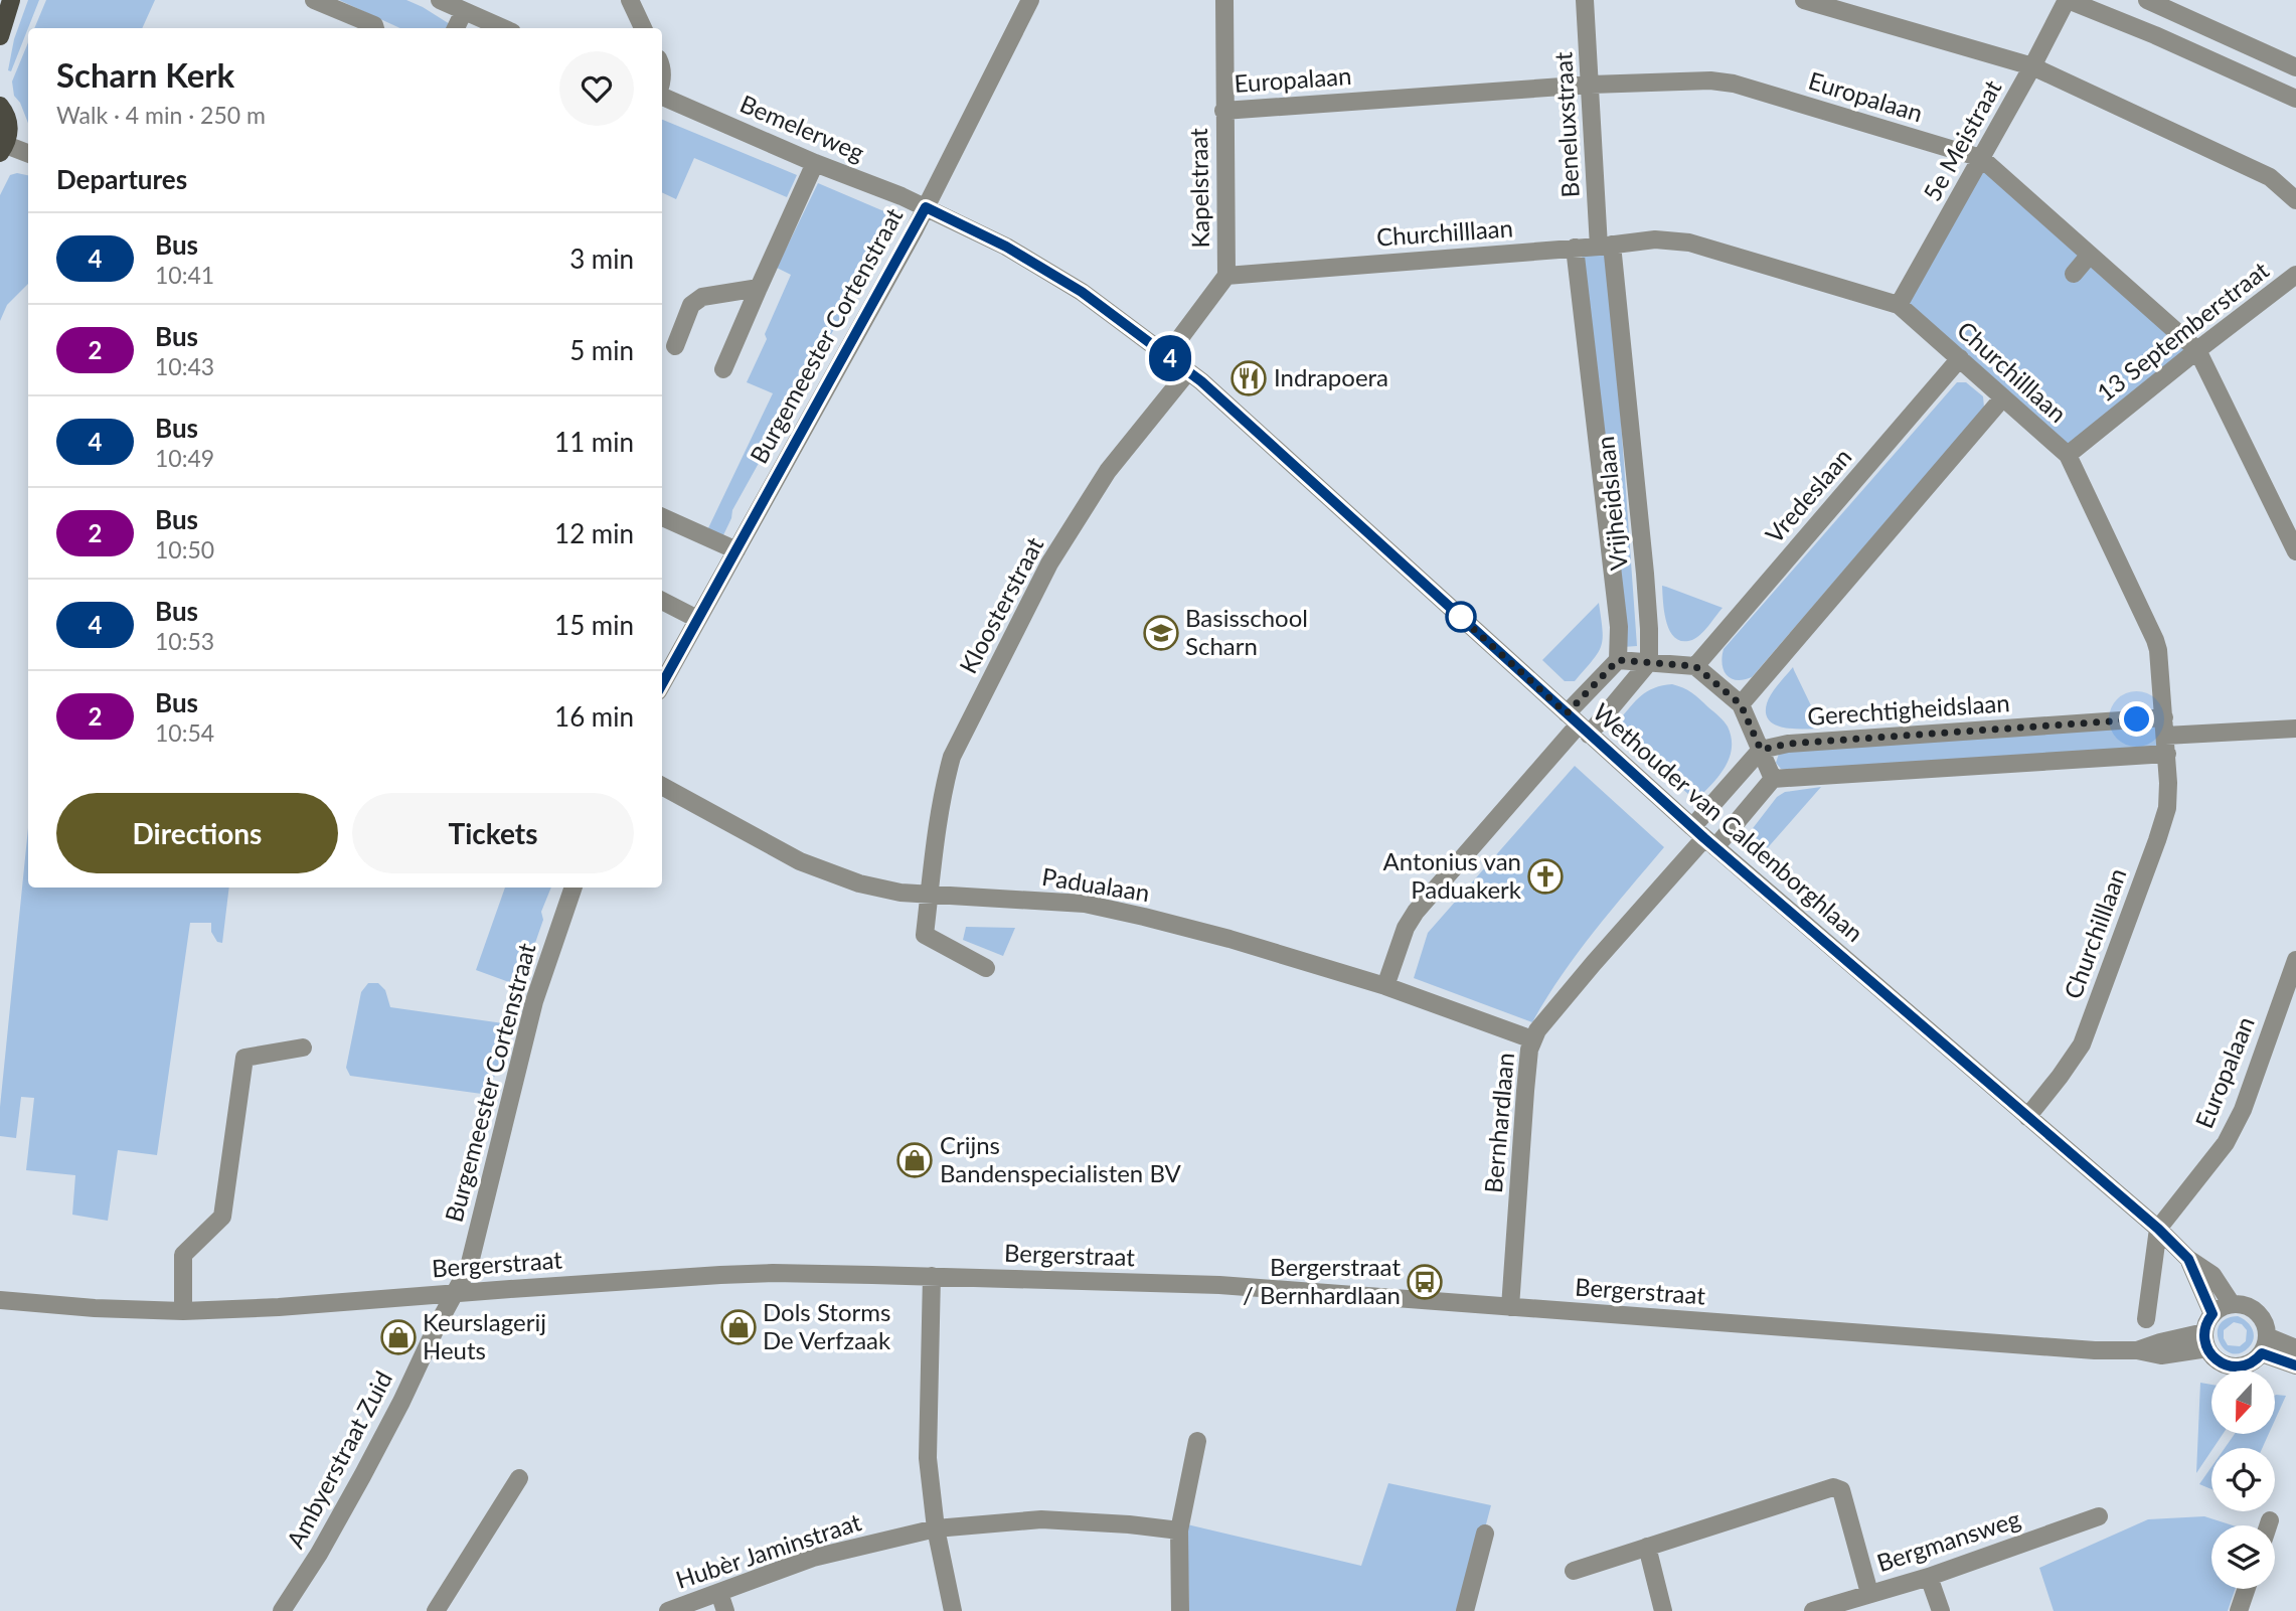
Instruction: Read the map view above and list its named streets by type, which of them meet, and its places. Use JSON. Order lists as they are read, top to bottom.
{
  "streets": {
    "street": [
      "Europalaan",
      "Beneluxstraat",
      "Bemelerweg",
      "5e Meistraat",
      "Kapelstraat",
      "Churchilllaan",
      "13 Septemberstraat",
      "Burgemeester Cortenstraat",
      "Vredeslaan",
      "Vrijheidslaan",
      "Kloosterstraat",
      "Gerechtigheidslaan",
      "Wethouder van Caldenborghlaan",
      "Padualaan",
      "Bernhardlaan",
      "Bergerstraat",
      "Ambyerstraat Zuid",
      "Bergmansweg",
      "Hubèr Jaminstraat"
    ]
  },
  "crossings": [
    ["Europalaan", "Beneluxstraat"],
    ["Europalaan", "5e Meistraat"],
    ["Europalaan", "Kapelstraat"],
    ["Europalaan", "13 Septemberstraat"],
    ["Europalaan", "Wethouder van Caldenborghlaan"],
    ["Beneluxstraat", "Churchilllaan"],
    ["Beneluxstraat", "Vrijheidslaan"],
    ["Bemelerweg", "Burgemeester Cortenstraat"],
    ["Bemelerweg", "Wethouder van Caldenborghlaan"],
    ["5e Meistraat", "Churchilllaan"],
    ["Kapelstraat", "Churchilllaan"],
    ["Kapelstraat", "Wethouder van Caldenborghlaan"],
    ["Churchilllaan", "13 Septemberstraat"],
    ["Churchilllaan", "Vredeslaan"],
    ["Churchilllaan", "Vrijheidslaan"],
    ["Churchilllaan", "Gerechtigheidslaan"],
    ["Churchilllaan", "Wethouder van Caldenborghlaan"],
    ["Burgemeester Cortenstraat", "Wethouder van Caldenborghlaan"],
    ["Burgemeester Cortenstraat", "Bergerstraat"],
    ["Burgemeester Cortenstraat", "Ambyerstraat Zuid"],
    ["Kloosterstraat", "Wethouder van Caldenborghlaan"],
    ["Kloosterstraat", "Padualaan"],
    ["Wethouder van Caldenborghlaan", "Bernhardlaan"],
    ["Wethouder van Caldenborghlaan", "Bergerstraat"],
    ["Padualaan", "Bernhardlaan"],
    ["Bernhardlaan", "Bergerstraat"],
    ["Bergerstraat", "Ambyerstraat Zuid"]
  ],
  "places": {
    "restaurant": ["Indrapoera"],
    "school or university": ["Basisschool Scharn"],
    "church": ["Antonius van Paduakerk"],
    "shop": ["Crijns Bandenspecialisten BV", "Dols Storms De Verfzaak", "Keurslagerij Heuts"],
    "bus stop": ["Bergerstraat / Bernhardlaan"]
  },
  "lines": ["bus line 4"],
  "north": "bottom",
  "page": {
    "on_map": "4",
    "heading": [
      ["Scharn Kerk", "Walk · 4 min · 250 m"],
      "Departures"
    ],
    "list": [
      {
        "mark": "4",
        "name": "Bus",
        "note": "10:41",
        "value": "3 min"
      },
      {
        "mark": "2",
        "name": "Bus",
        "note": "10:43",
        "value": "5 min"
      },
      {
        "mark": "4",
        "name": "Bus",
        "note": "10:49",
        "value": "11 min"
      },
      {
        "mark": "2",
        "name": "Bus",
        "note": "10:50",
        "value": "12 min"
      },
      {
        "mark": "4",
        "name": "Bus",
        "note": "10:53",
        "value": "15 min"
      },
      {
        "mark": "2",
        "name": "Bus",
        "note": "10:54",
        "value": "16 min"
      }
    ],
    "buttons": ["Directions", "Tickets"]
  }
}
